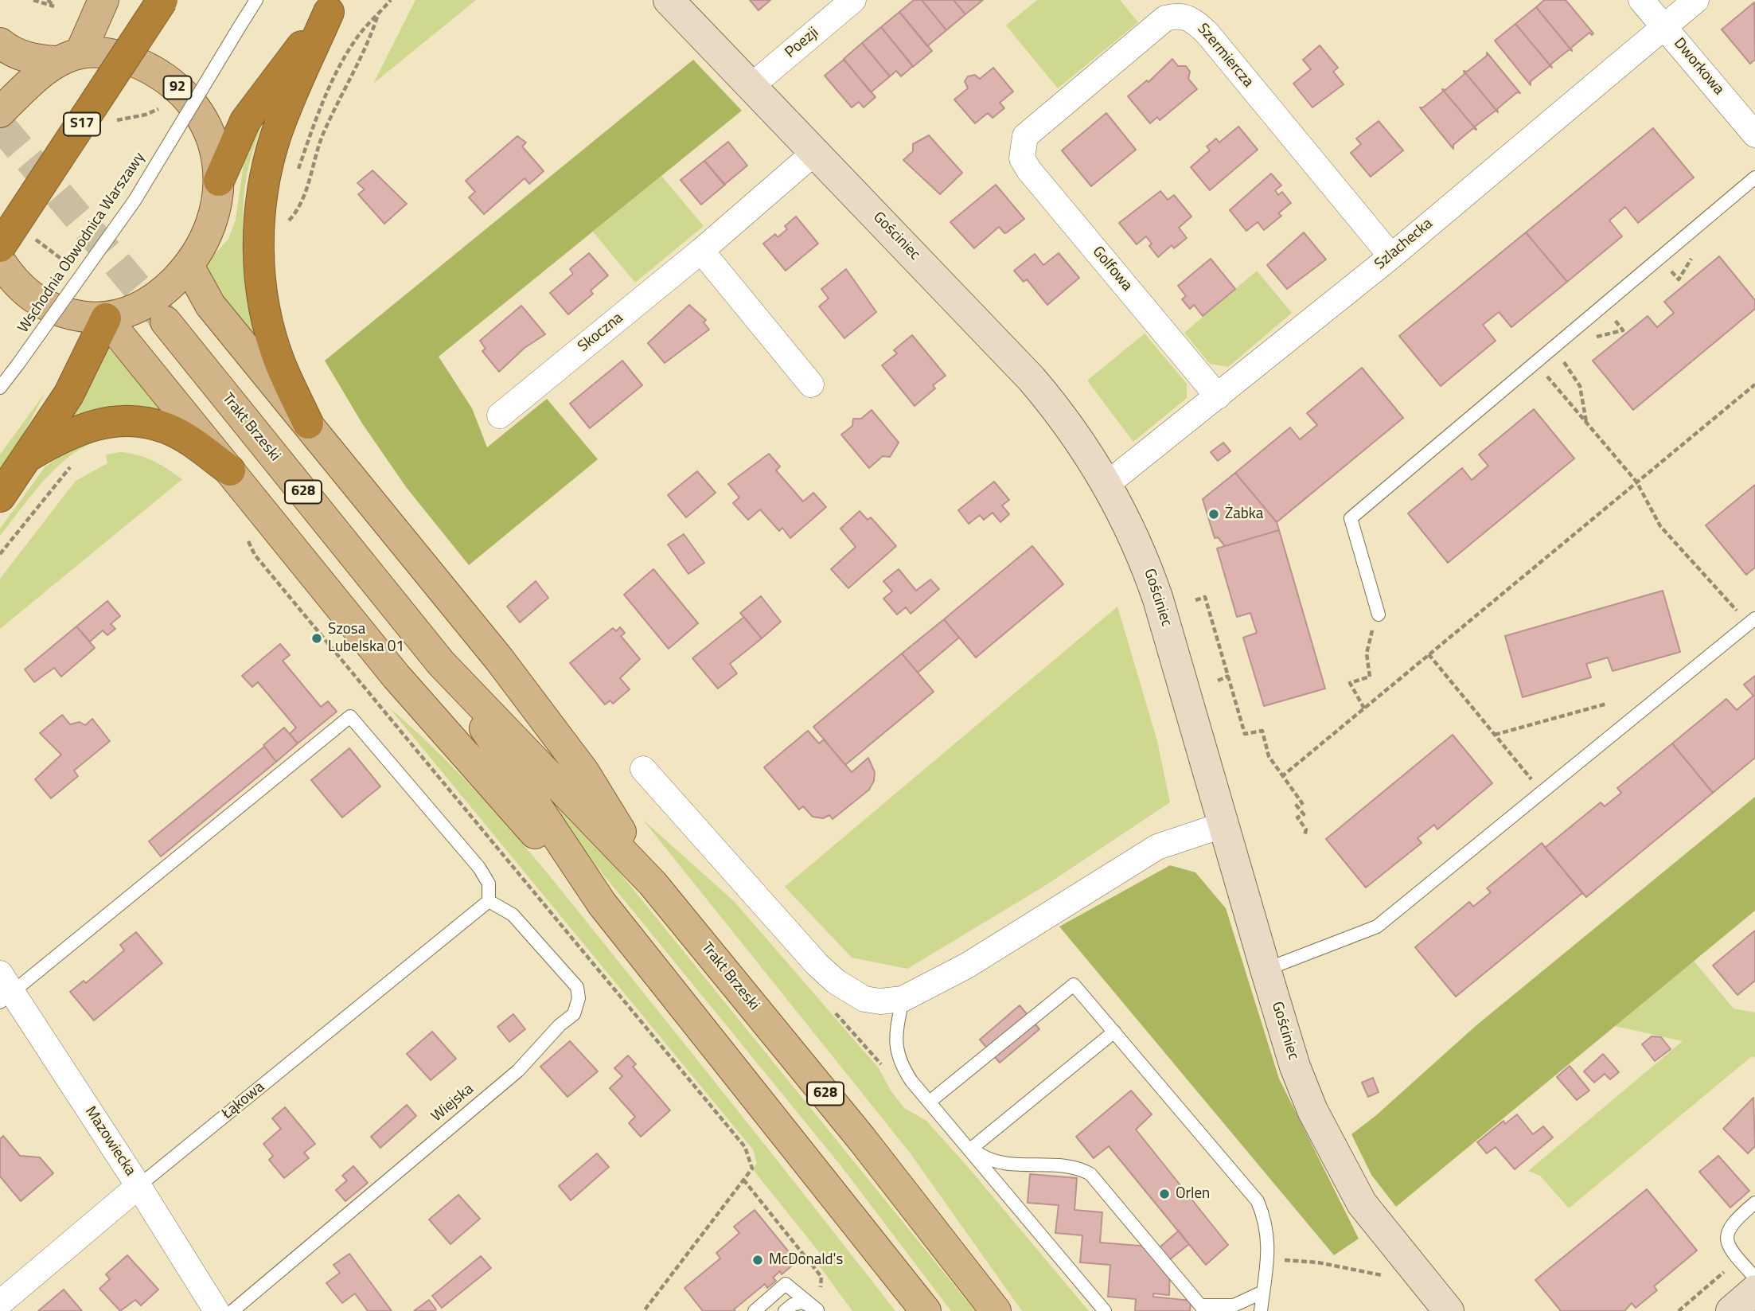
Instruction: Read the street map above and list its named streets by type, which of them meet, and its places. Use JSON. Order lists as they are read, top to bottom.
{
  "streets": {
    "highway": ["S17"],
    "main road": ["92", "Trakt Brzeski", "628"],
    "street": [
      "Poezji",
      "Szermiercza",
      "Dworkowa",
      "Gościniec",
      "Szlachecka",
      "Golfowa",
      "Skoczna",
      "Łąkowa",
      "Mazowiecka"
    ],
    "lane": ["Wschodnia Obwodnica Warszawy", "Wiejska"]
  },
  "crossings": [
    ["Poezji", "Gościniec"],
    ["Szermiercza", "Szlachecka"],
    ["Szermiercza", "Golfowa"],
    ["Dworkowa", "Szlachecka"],
    ["Gościniec", "Szlachecka"],
    ["Gościniec", "Skoczna"],
    ["Szlachecka", "Golfowa"],
    ["Łąkowa", "Wiejska"],
    ["Łąkowa", "Mazowiecka"]
  ],
  "places": [
    "Żabka",
    "Szosa Lubelska 01",
    "Orlen",
    "McDonald's"
  ]
}
